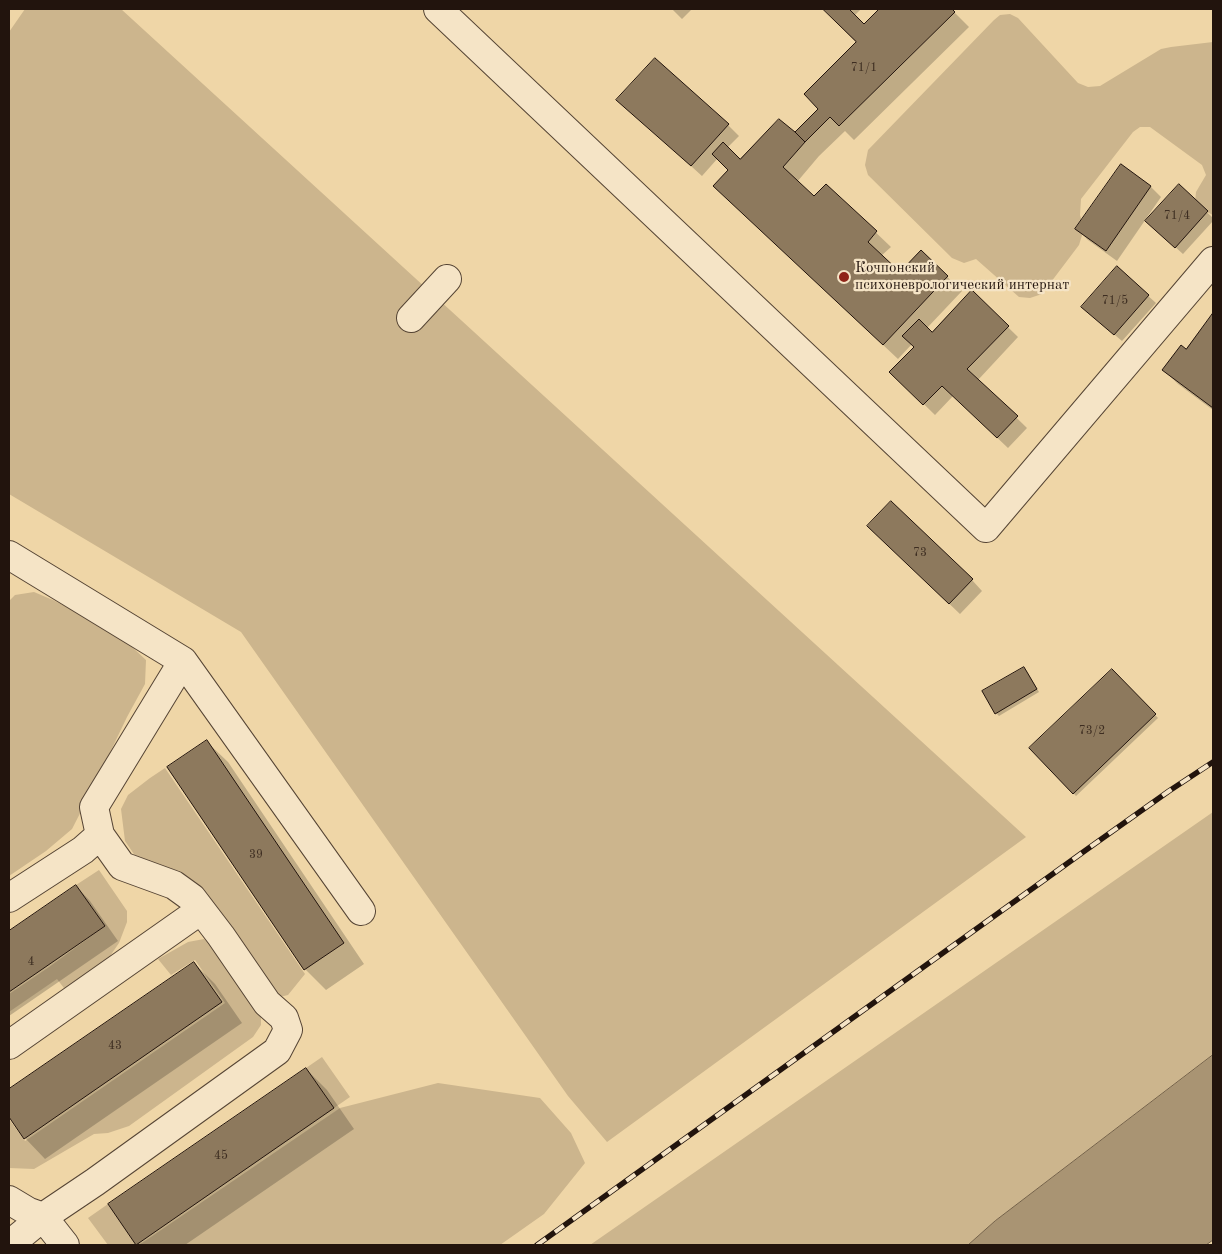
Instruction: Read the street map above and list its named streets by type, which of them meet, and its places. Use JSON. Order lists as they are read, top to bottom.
{
  "places": ["Кочпонский психоневрологический интернат"],
  "house_numbers": [
    "71/1",
    "71/4",
    "71/5",
    "73",
    "73/2",
    "39",
    "4",
    "43",
    "45"
  ]
}
